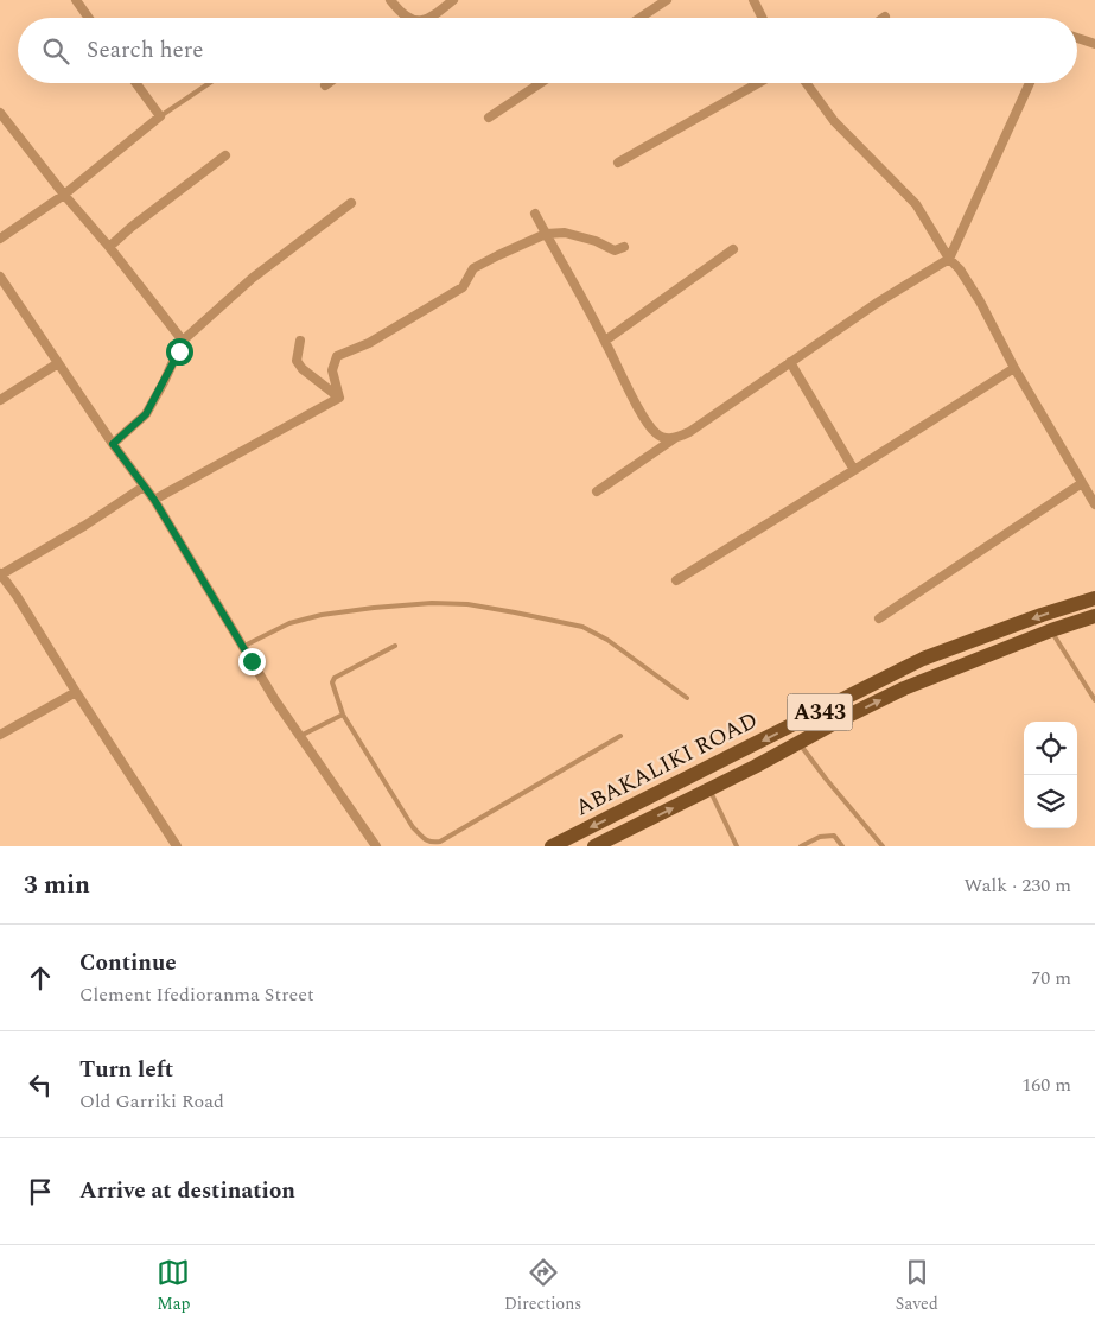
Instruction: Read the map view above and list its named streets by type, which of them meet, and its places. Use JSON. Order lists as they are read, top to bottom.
{
  "streets": {
    "highway": ["A343", "ABAKALIKI ROAD"]
  },
  "page": {
    "search": "Search here",
    "heading": ["3 min", "Walk · 230 m"],
    "list": [
      ["Continue", "Clement Ifedioranma Street", "70 m"],
      ["Turn left", "Old Garriki Road", "160 m"],
      "Arrive at destination"
    ],
    "nav": ["Map", "Directions", "Saved"]
  }
}
